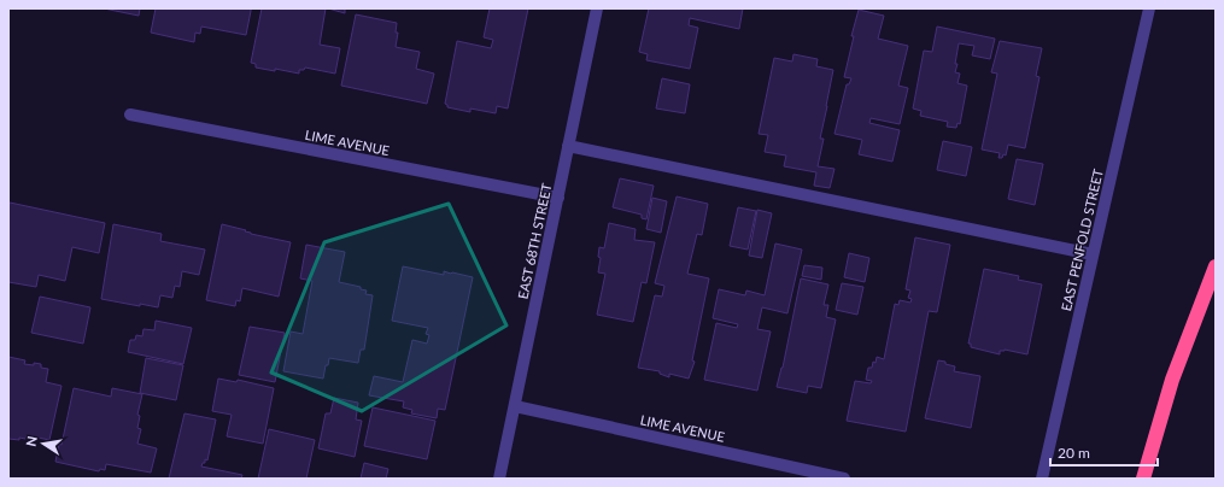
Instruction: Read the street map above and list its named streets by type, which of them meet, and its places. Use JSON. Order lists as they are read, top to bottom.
{
  "streets": {
    "street": ["LIME AVENUE", "EAST PENFOLD STREET", "EAST 68TH STREET"]
  },
  "crossings": [
    ["LIME AVENUE", "EAST 68TH STREET"]
  ],
  "scale_bar": "20 m",
  "north": "left"
}
